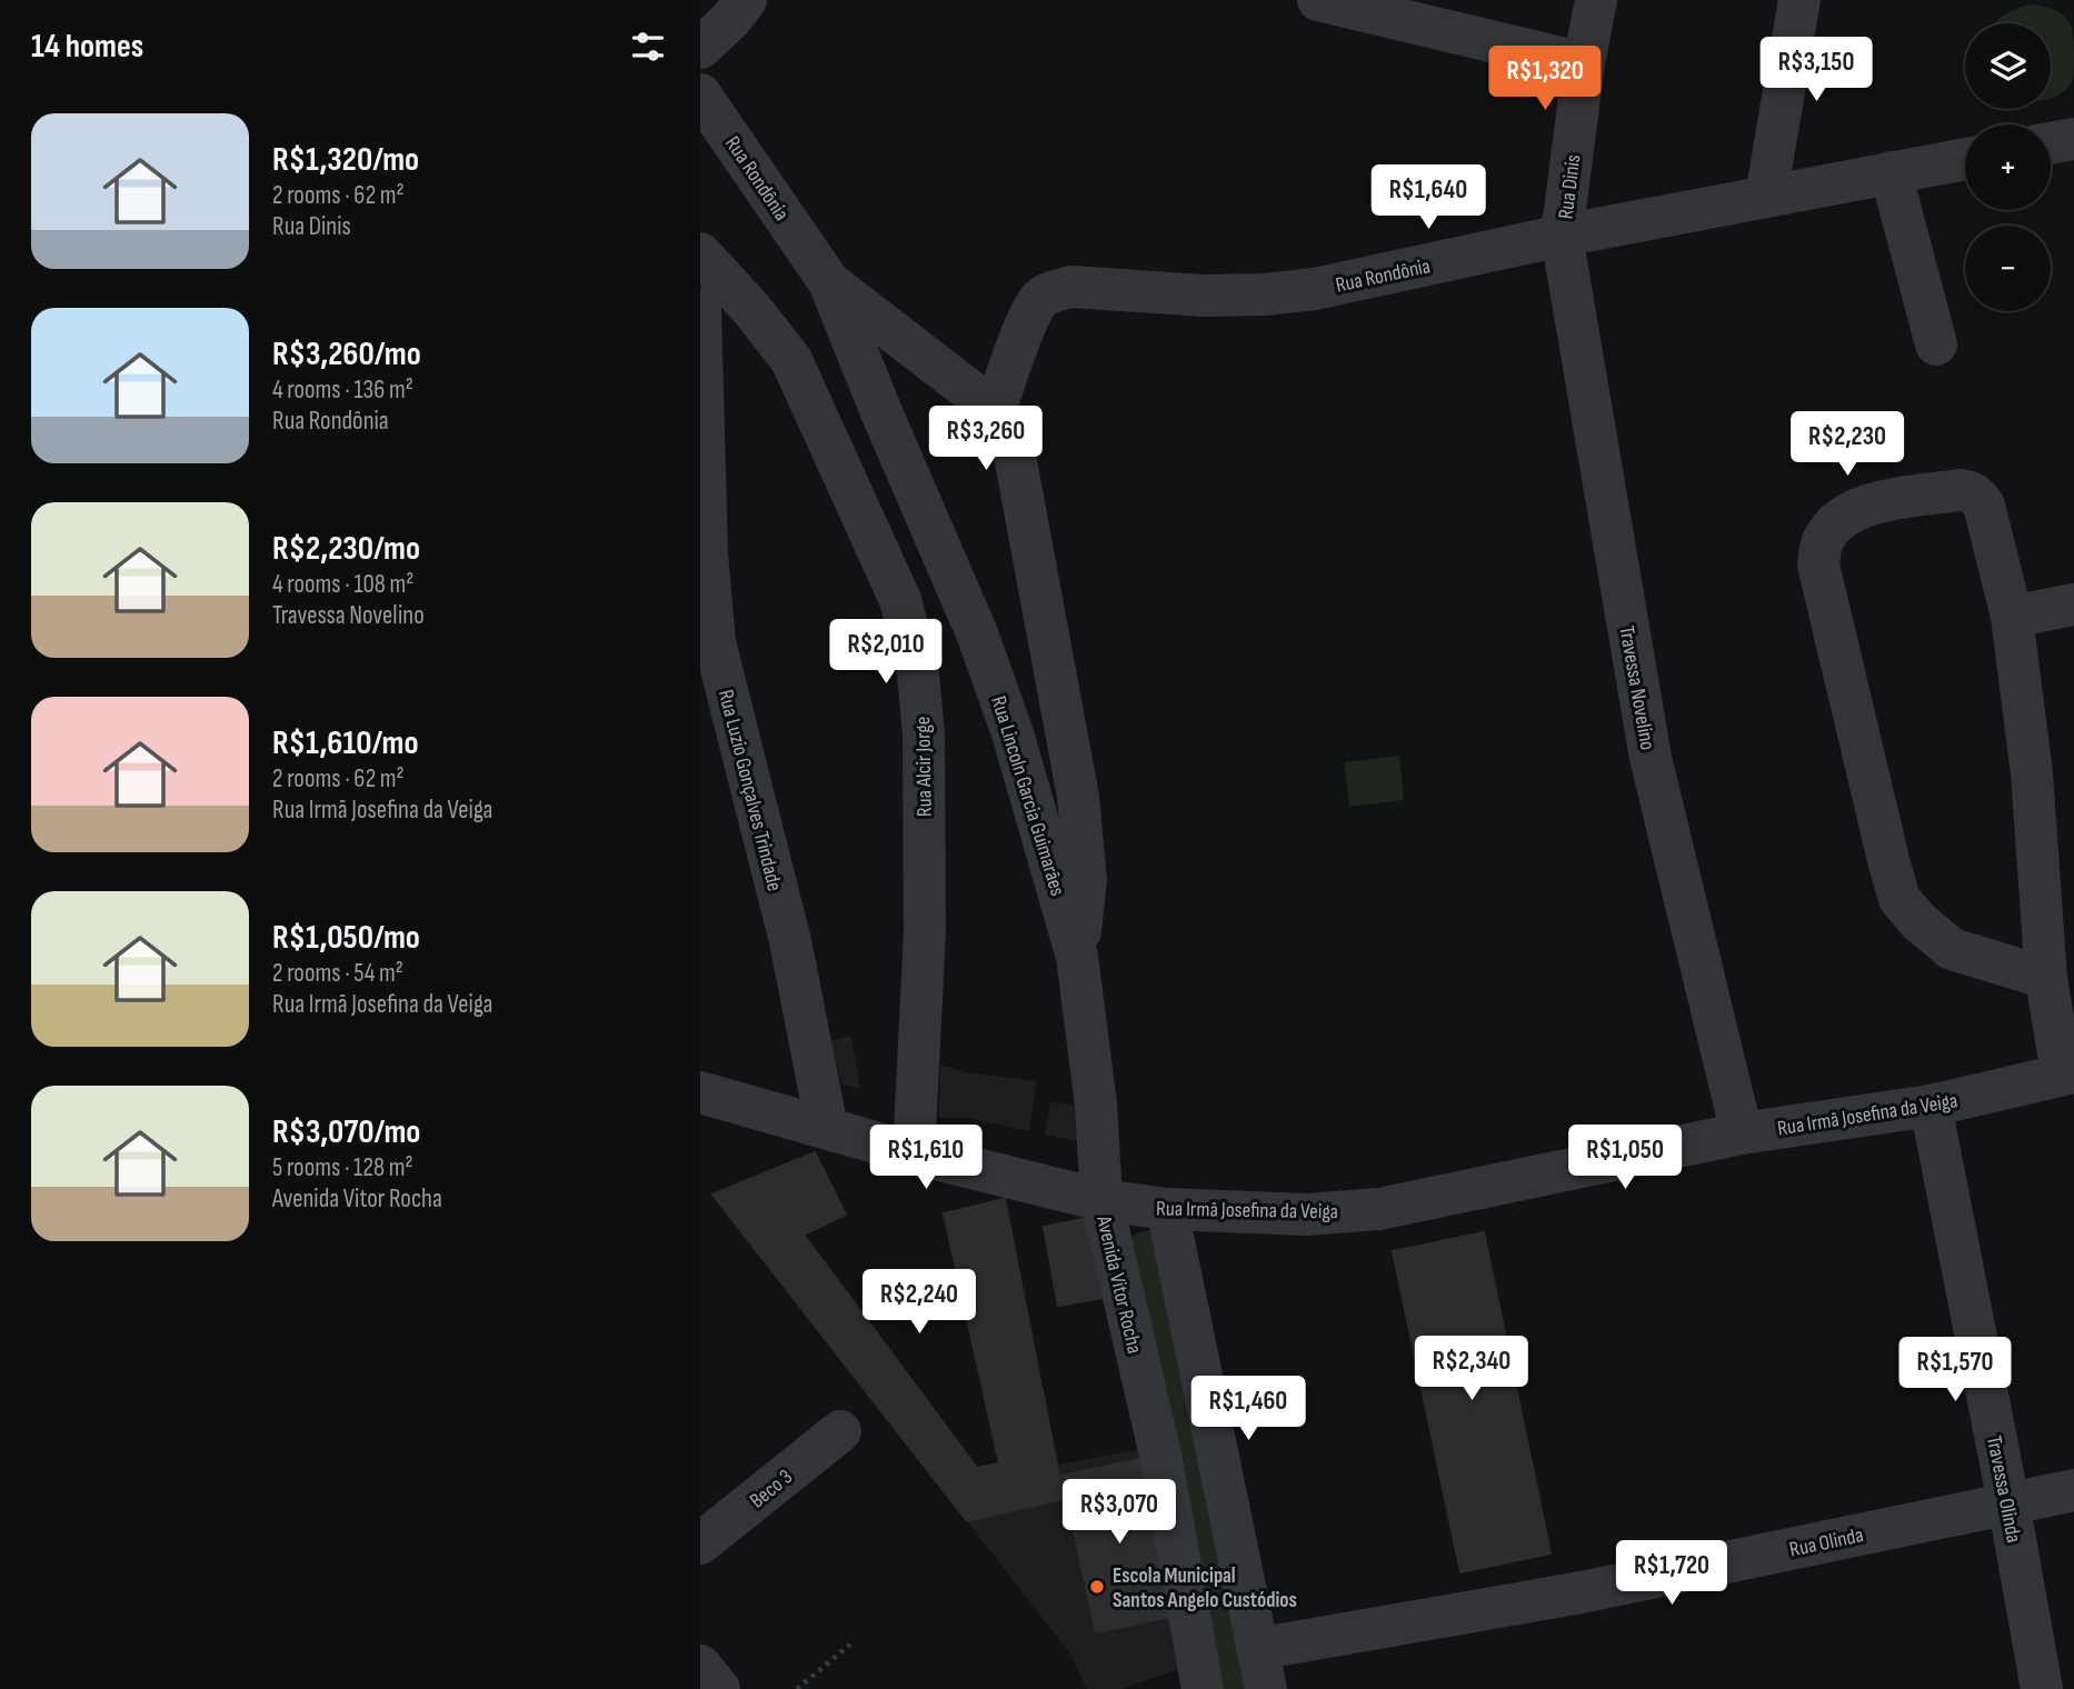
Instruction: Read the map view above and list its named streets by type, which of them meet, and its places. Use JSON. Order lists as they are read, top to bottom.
{
  "streets": {
    "street": [
      "Rua Rondônia",
      "Rua Dinis",
      "Travessa Novelino",
      "Rua Alcir Jorge",
      "Rua Luzio Gonçalves Trindade",
      "Rua Lincoln Garcia Guimarães",
      "Rua Irmã Josefina da Veiga",
      "Avenida Vitor Rocha",
      "Beco 3",
      "Travessa Olinda",
      "Rua Olinda"
    ]
  },
  "crossings": [
    ["Rua Rondônia", "Rua Dinis"],
    ["Rua Rondônia", "Travessa Novelino"],
    ["Rua Rondônia", "Rua Lincoln Garcia Guimarães"],
    ["Rua Dinis", "Travessa Novelino"],
    ["Travessa Novelino", "Rua Irmã Josefina da Veiga"],
    ["Rua Alcir Jorge", "Rua Irmã Josefina da Veiga"],
    ["Rua Luzio Gonçalves Trindade", "Rua Irmã Josefina da Veiga"],
    ["Rua Lincoln Garcia Guimarães", "Rua Irmã Josefina da Veiga"],
    ["Rua Lincoln Garcia Guimarães", "Avenida Vitor Rocha"],
    ["Rua Irmã Josefina da Veiga", "Avenida Vitor Rocha"],
    ["Rua Irmã Josefina da Veiga", "Travessa Olinda"],
    ["Travessa Olinda", "Rua Olinda"]
  ],
  "places": ["Escola Municipal Santos Angelo Custódios"],
  "page": {
    "heading": "14 homes",
    "map_buttons": ["+", "−"],
    "price": [
      "R$3,150",
      "R$1,320",
      "R$1,640",
      "R$3,260",
      "R$2,230",
      "R$2,010",
      "R$1,610",
      "R$1,050",
      "R$2,240",
      "R$2,340",
      "R$1,570",
      "R$1,460",
      "R$3,070",
      "R$1,720"
    ],
    "list": [
      {
        "name": "R$1,320/mo",
        "note": "2 rooms · 62 m² · Rua Dinis"
      },
      {
        "name": "R$3,260/mo",
        "note": "4 rooms · 136 m² · Rua Rondônia"
      },
      {
        "name": "R$2,230/mo",
        "note": "4 rooms · 108 m² · Travessa Novelino"
      },
      {
        "name": "R$1,610/mo",
        "note": "2 rooms · 62 m² · Rua Irmã Josefina da Veiga"
      },
      {
        "name": "R$1,050/mo",
        "note": "2 rooms · 54 m² · Rua Irmã Josefina da Veiga"
      },
      {
        "name": "R$3,070/mo",
        "note": "5 rooms · 128 m² · Avenida Vitor Rocha"
      }
    ]
  }
}
